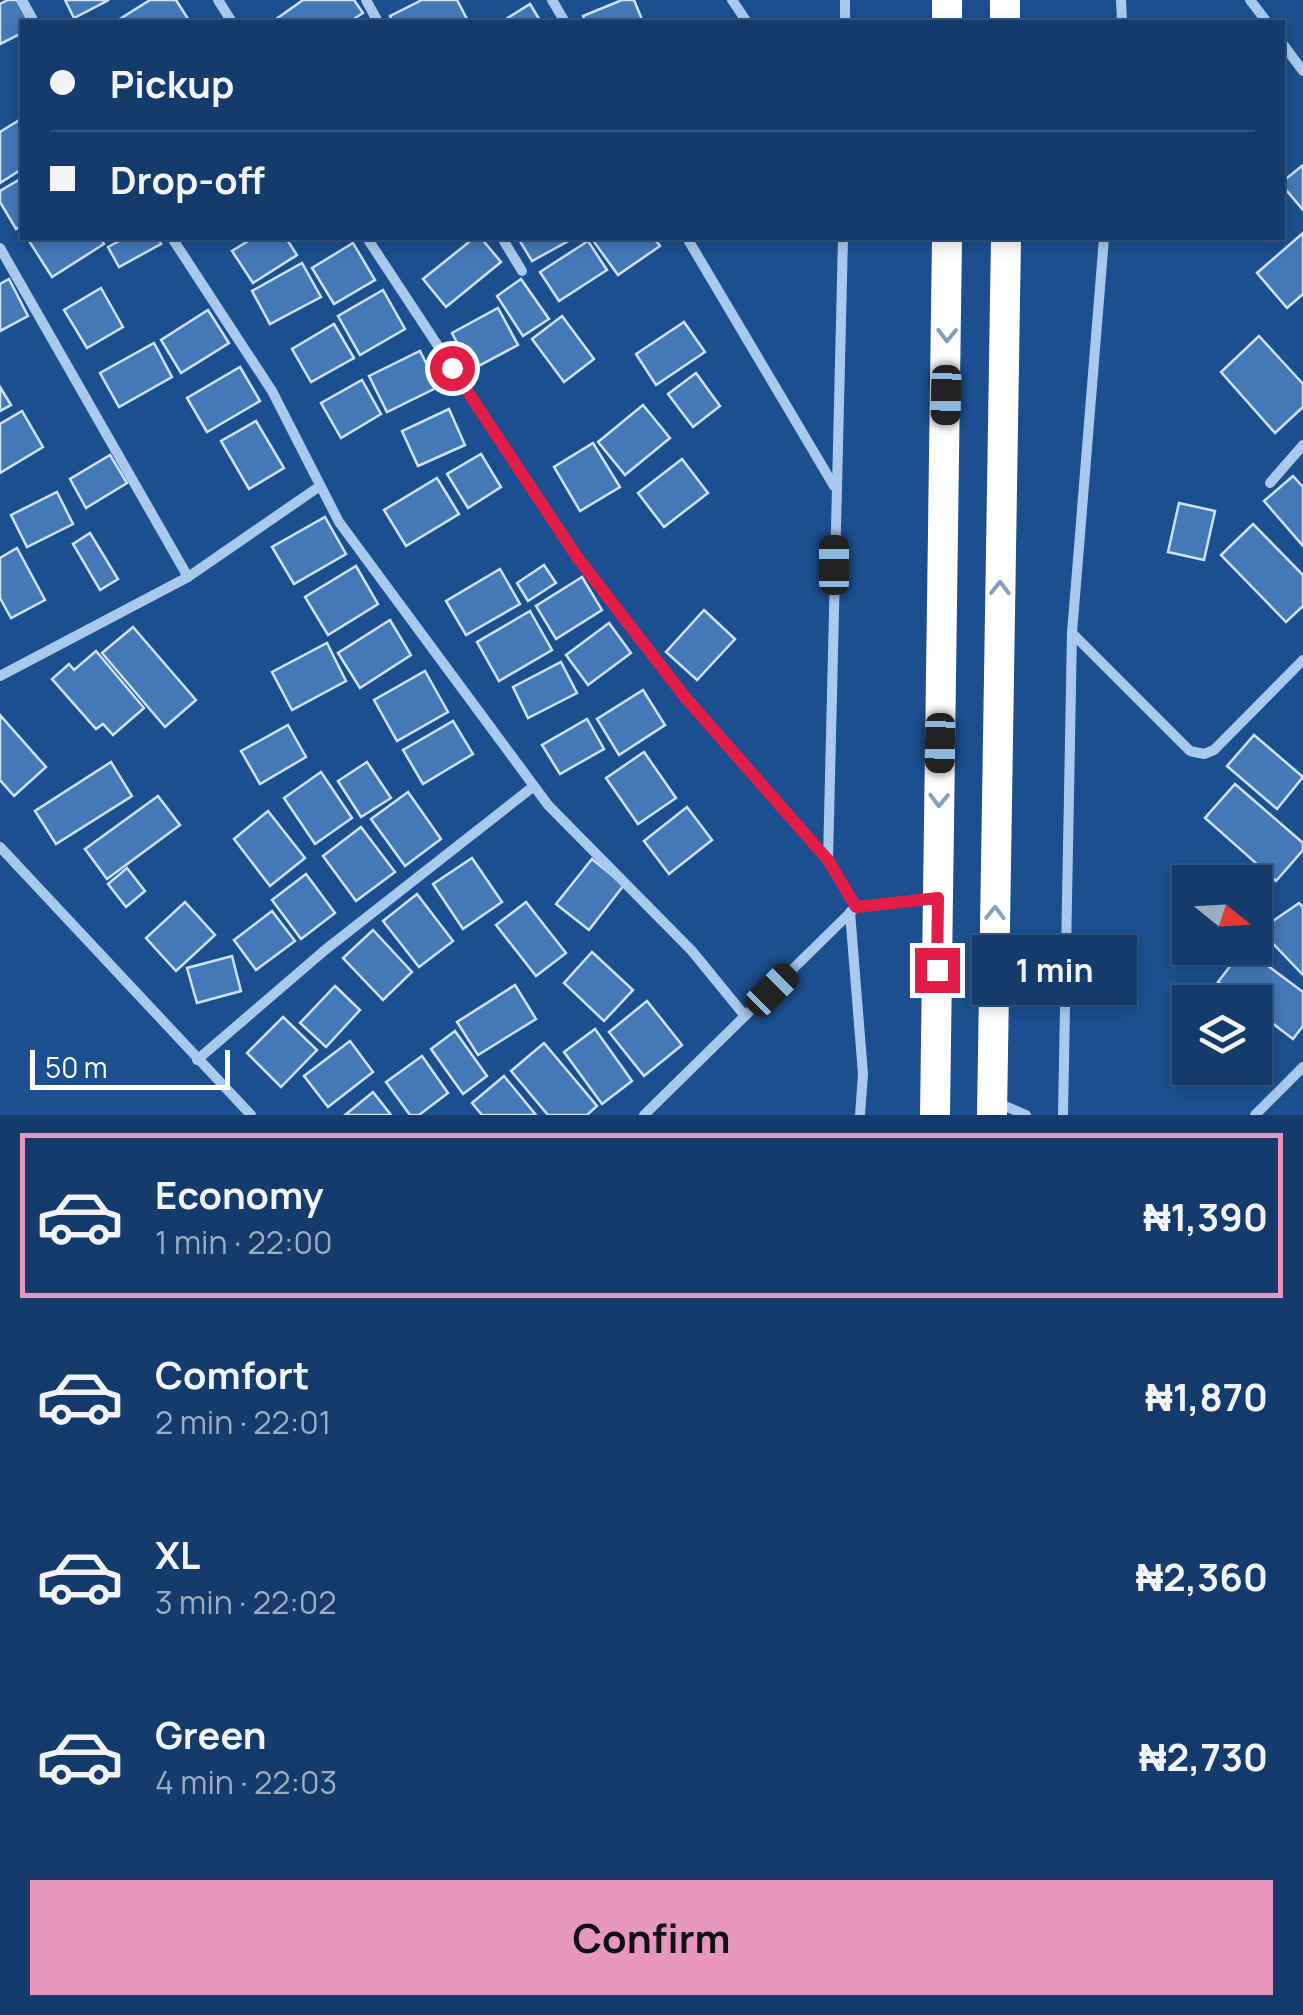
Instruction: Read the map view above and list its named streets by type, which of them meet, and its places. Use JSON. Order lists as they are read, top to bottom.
{
  "scale_bar": "50 m",
  "north": "right",
  "page": {
    "banner": ["Pickup", "Drop-off"],
    "bubble": "1 min",
    "scale": "50 m",
    "list": [
      {
        "name": "Economy",
        "note": "1 min · 22:00",
        "value": "₦1,390"
      },
      {
        "name": "Comfort",
        "note": "2 min · 22:01",
        "value": "₦1,870"
      },
      {
        "name": "XL",
        "note": "3 min · 22:02",
        "value": "₦2,360"
      },
      {
        "name": "Green",
        "note": "4 min · 22:03",
        "value": "₦2,730"
      }
    ],
    "buttons": "Confirm"
  }
}
